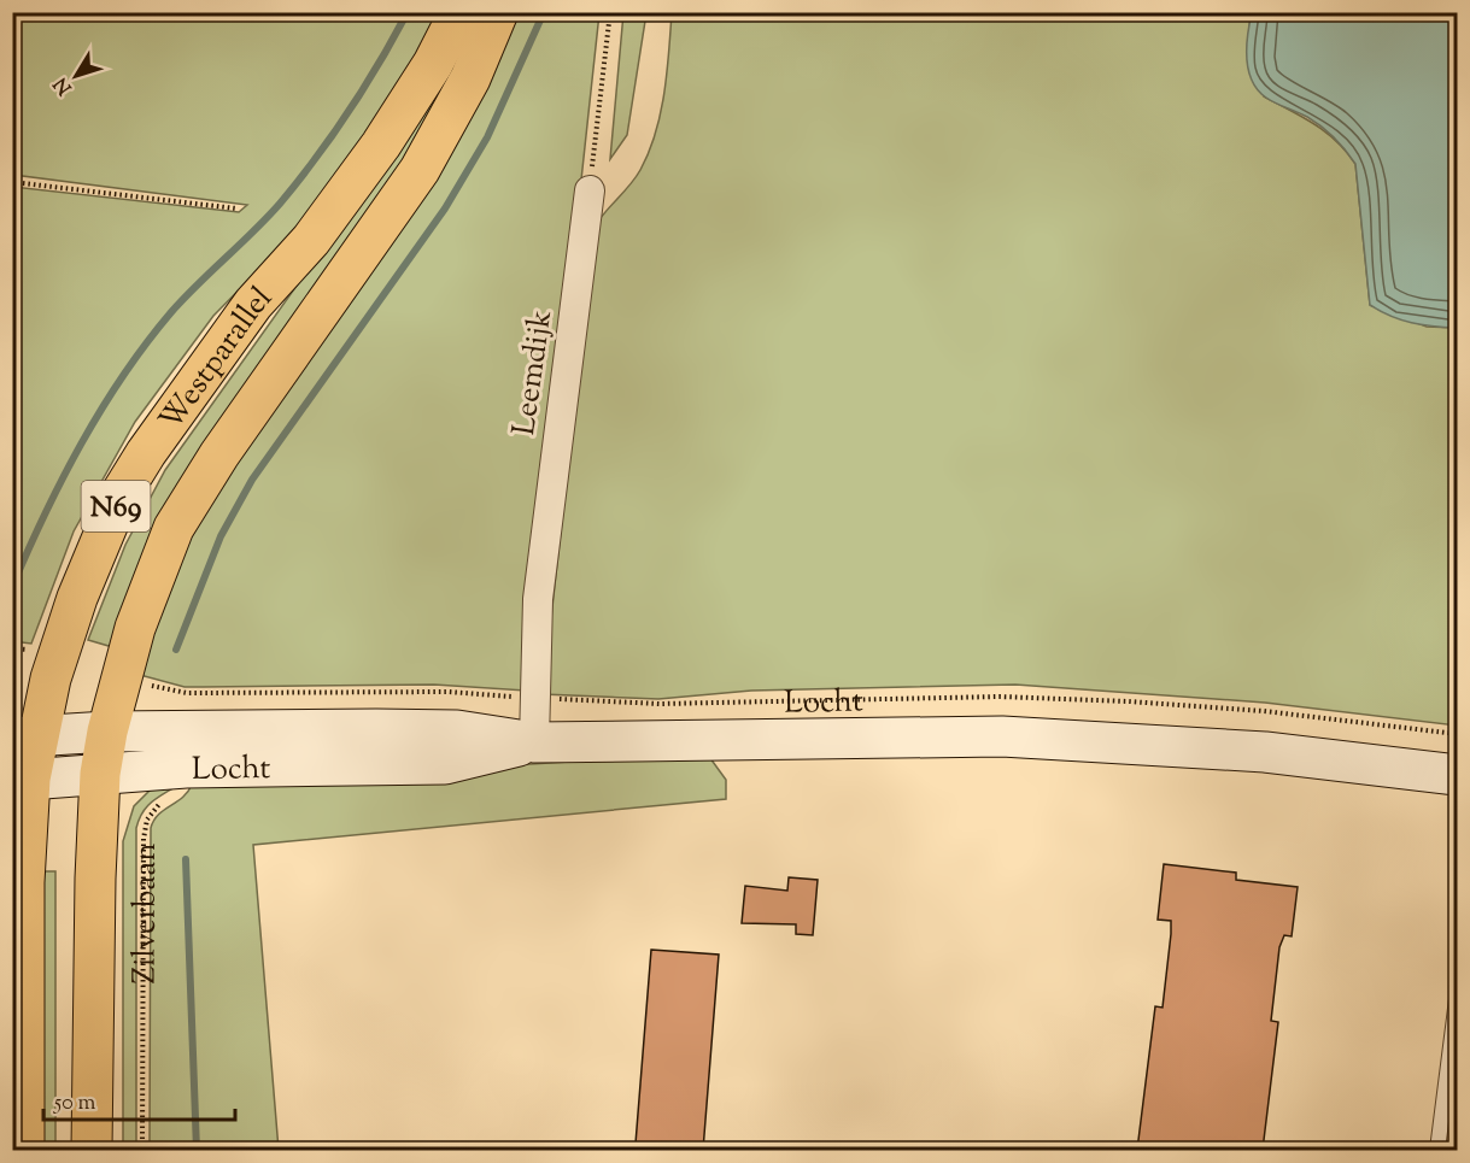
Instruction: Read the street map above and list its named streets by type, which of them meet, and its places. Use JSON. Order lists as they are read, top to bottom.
{
  "streets": {
    "main road": ["Westparallel", "N69", "Zilverbaan"],
    "street": ["Leemdijk", "Locht"]
  },
  "crossings": [
    ["Westparallel", "N69"],
    ["Westparallel", "Locht"],
    ["Leemdijk", "Locht"],
    ["N69", "Locht"],
    ["N69", "Zilverbaan"],
    ["Locht", "Zilverbaan"]
  ],
  "scale_bar": "50 m",
  "north": "bottom left"
}
